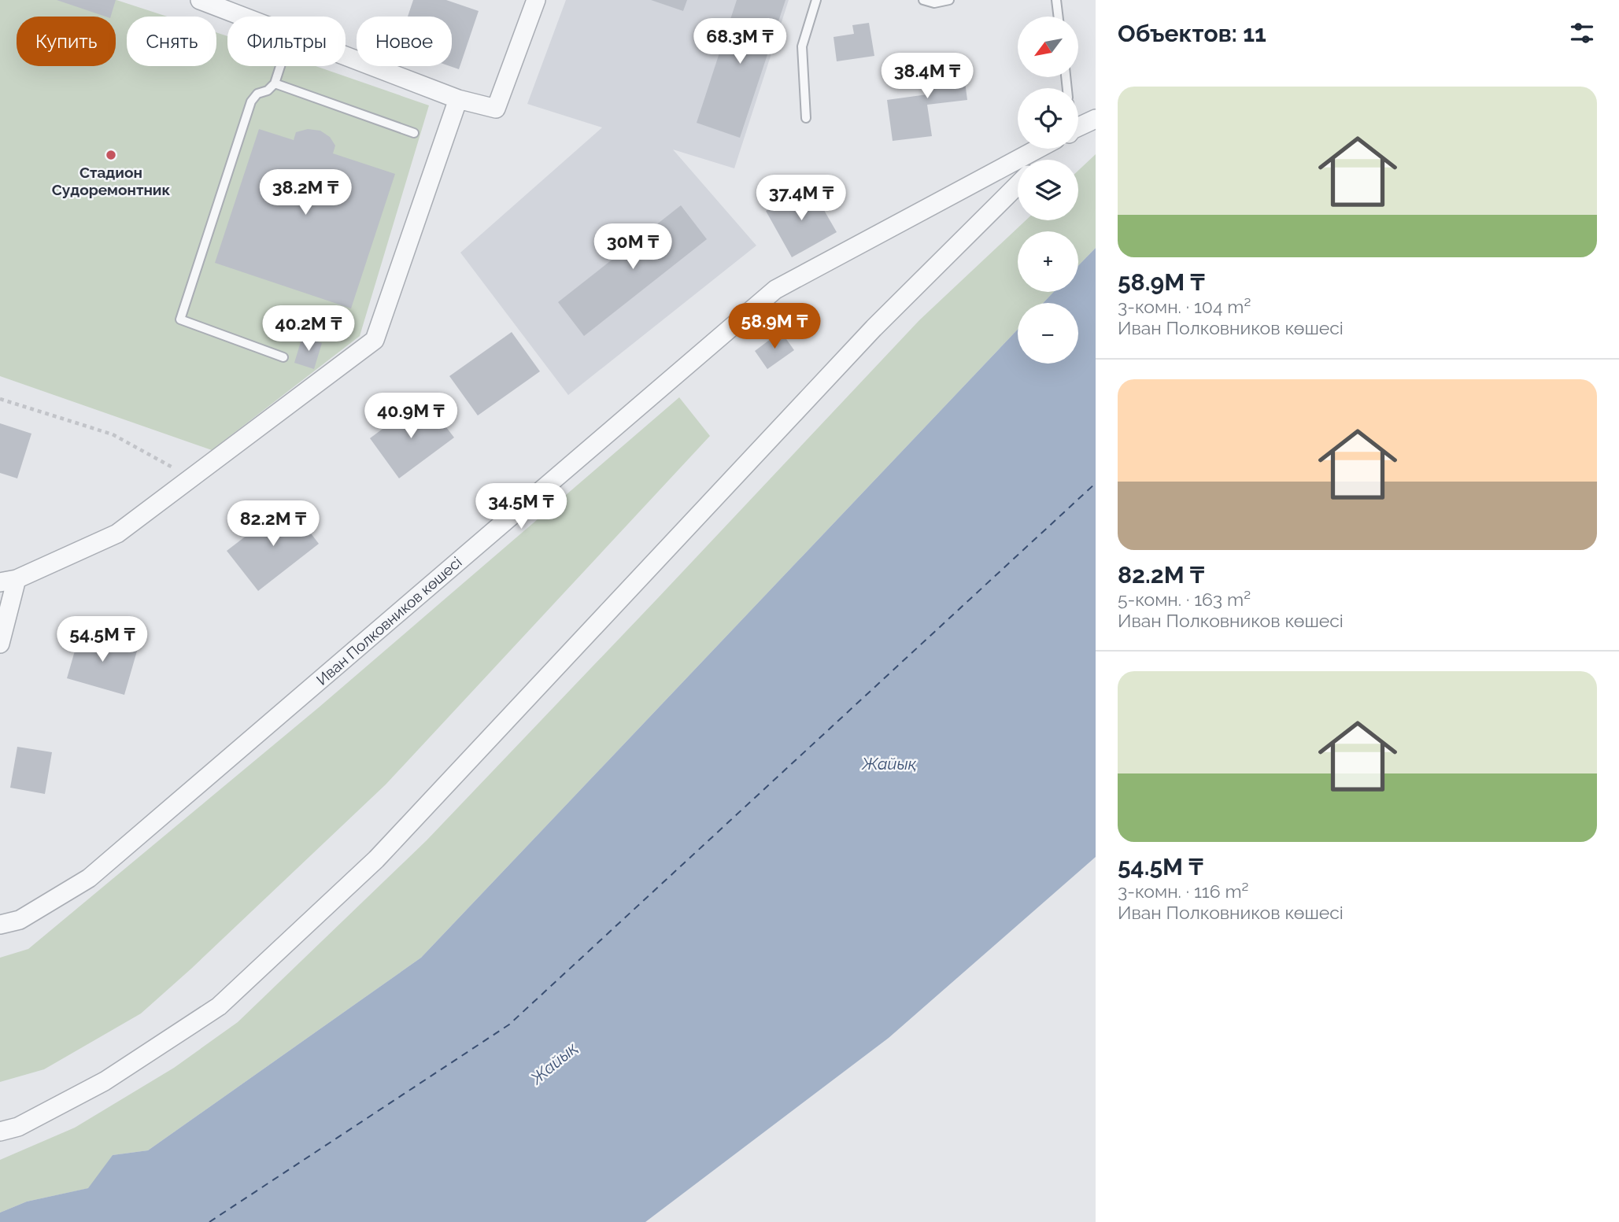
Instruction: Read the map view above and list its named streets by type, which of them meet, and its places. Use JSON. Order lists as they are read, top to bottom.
{
  "streets": {
    "street": ["Иван Полковников көшесі"]
  },
  "water": ["Жайық"],
  "places": ["Стадион Судоремонтник"],
  "north": "bottom left",
  "page": {
    "heading": "Объектов: 11",
    "map_buttons": ["+", "−"],
    "chip": [
      "Купить",
      "Снять",
      "Фильтры",
      "Новое"
    ],
    "price": [
      "68.3M ₸",
      "38.4M ₸",
      "38.2M ₸",
      "37.4M ₸",
      "30M ₸",
      "58.9M ₸",
      "40.2M ₸",
      "40.9M ₸",
      "34.5M ₸",
      "82.2M ₸",
      "54.5M ₸"
    ],
    "list": [
      {
        "name": "58.9M ₸",
        "note": "3-комн. · 104 m² · Иван Полковников көшесі"
      },
      {
        "name": "82.2M ₸",
        "note": "5-комн. · 163 m² · Иван Полковников көшесі"
      },
      {
        "name": "54.5M ₸",
        "note": "3-комн. · 116 m² · Иван Полковников көшесі"
      }
    ]
  }
}
